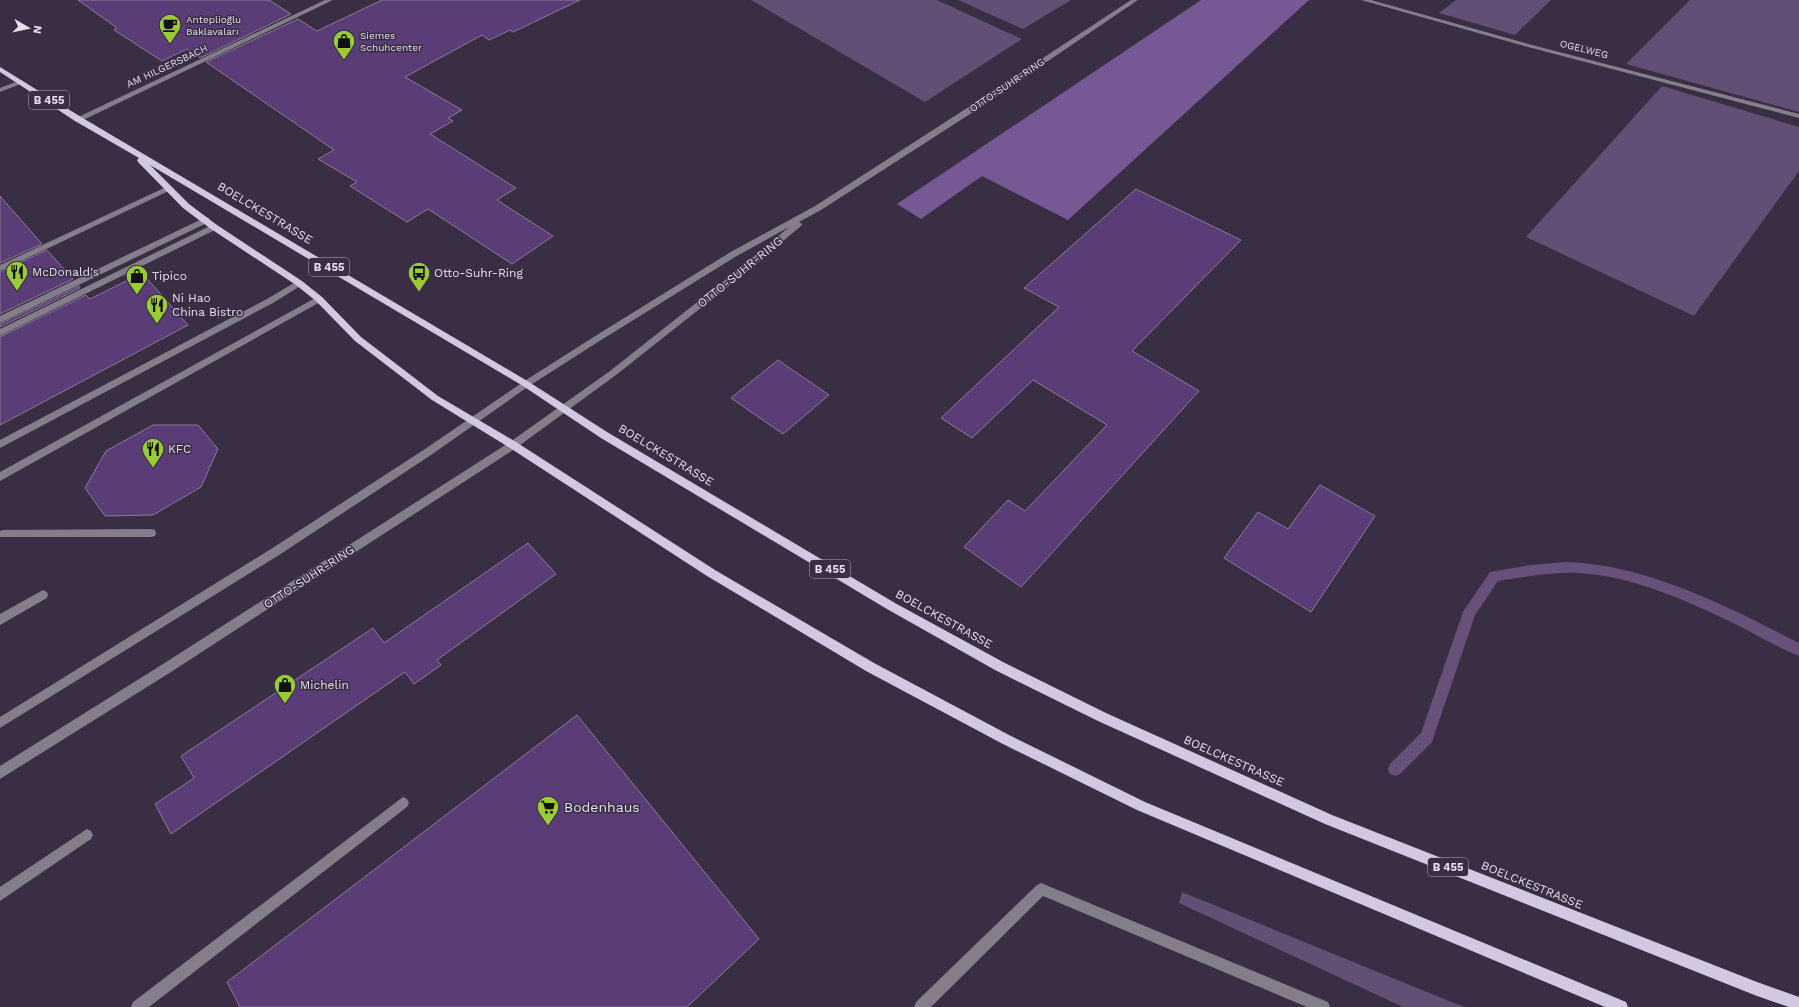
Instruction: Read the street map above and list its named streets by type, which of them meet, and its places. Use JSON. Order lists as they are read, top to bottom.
{
  "streets": {
    "main road": ["B 455", "BOELCKESTRASSE"],
    "street": ["OGELWEG", "AM HILGERSBACH", "OTTO-SUHR-RING"]
  },
  "crossings": [
    ["AM HILGERSBACH", "BOELCKESTRASSE"],
    ["OTTO-SUHR-RING", "BOELCKESTRASSE"]
  ],
  "places": {
    "cafe": ["Anteplioğlu Baklavaları"],
    "shop": ["Siemes Schuhcenter", "Tipico", "Michelin"],
    "restaurant": ["McDonald's", "Ni Hao China Bistro", "KFC"],
    "bus stop": ["Otto-Suhr-Ring"],
    "supermarket": ["Bodenhaus"]
  },
  "north": "right"
}
